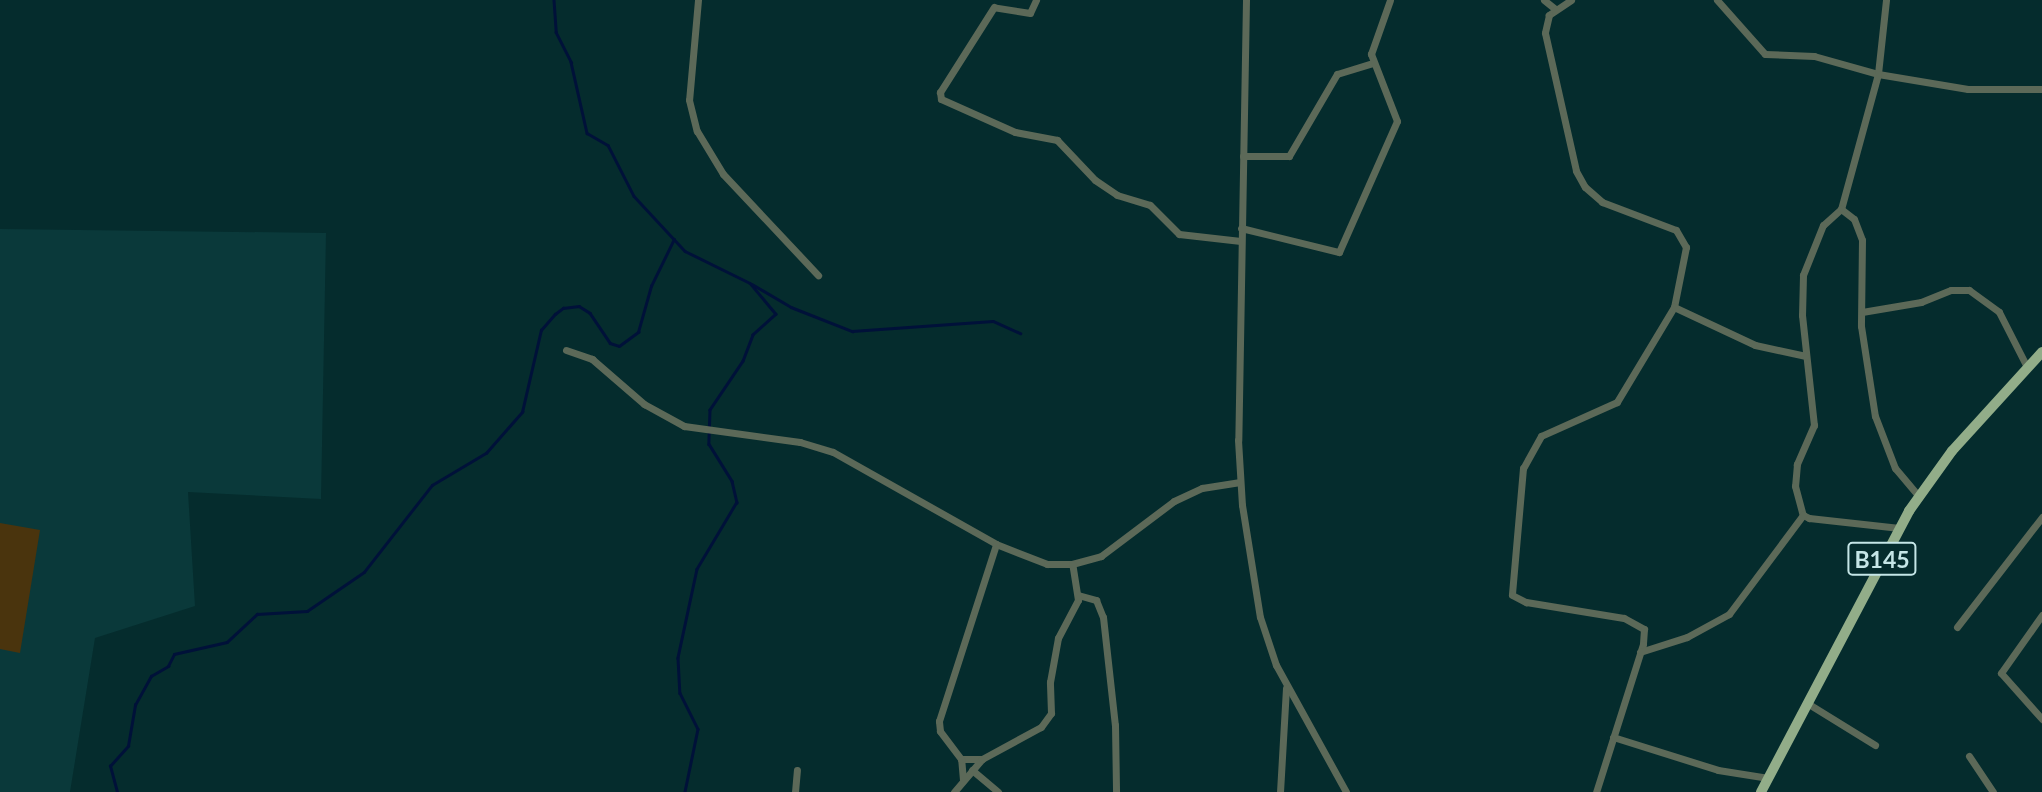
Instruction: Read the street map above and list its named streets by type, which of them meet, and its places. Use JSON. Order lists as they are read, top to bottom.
{
  "streets": {
    "main road": ["B145"]
  }
}
